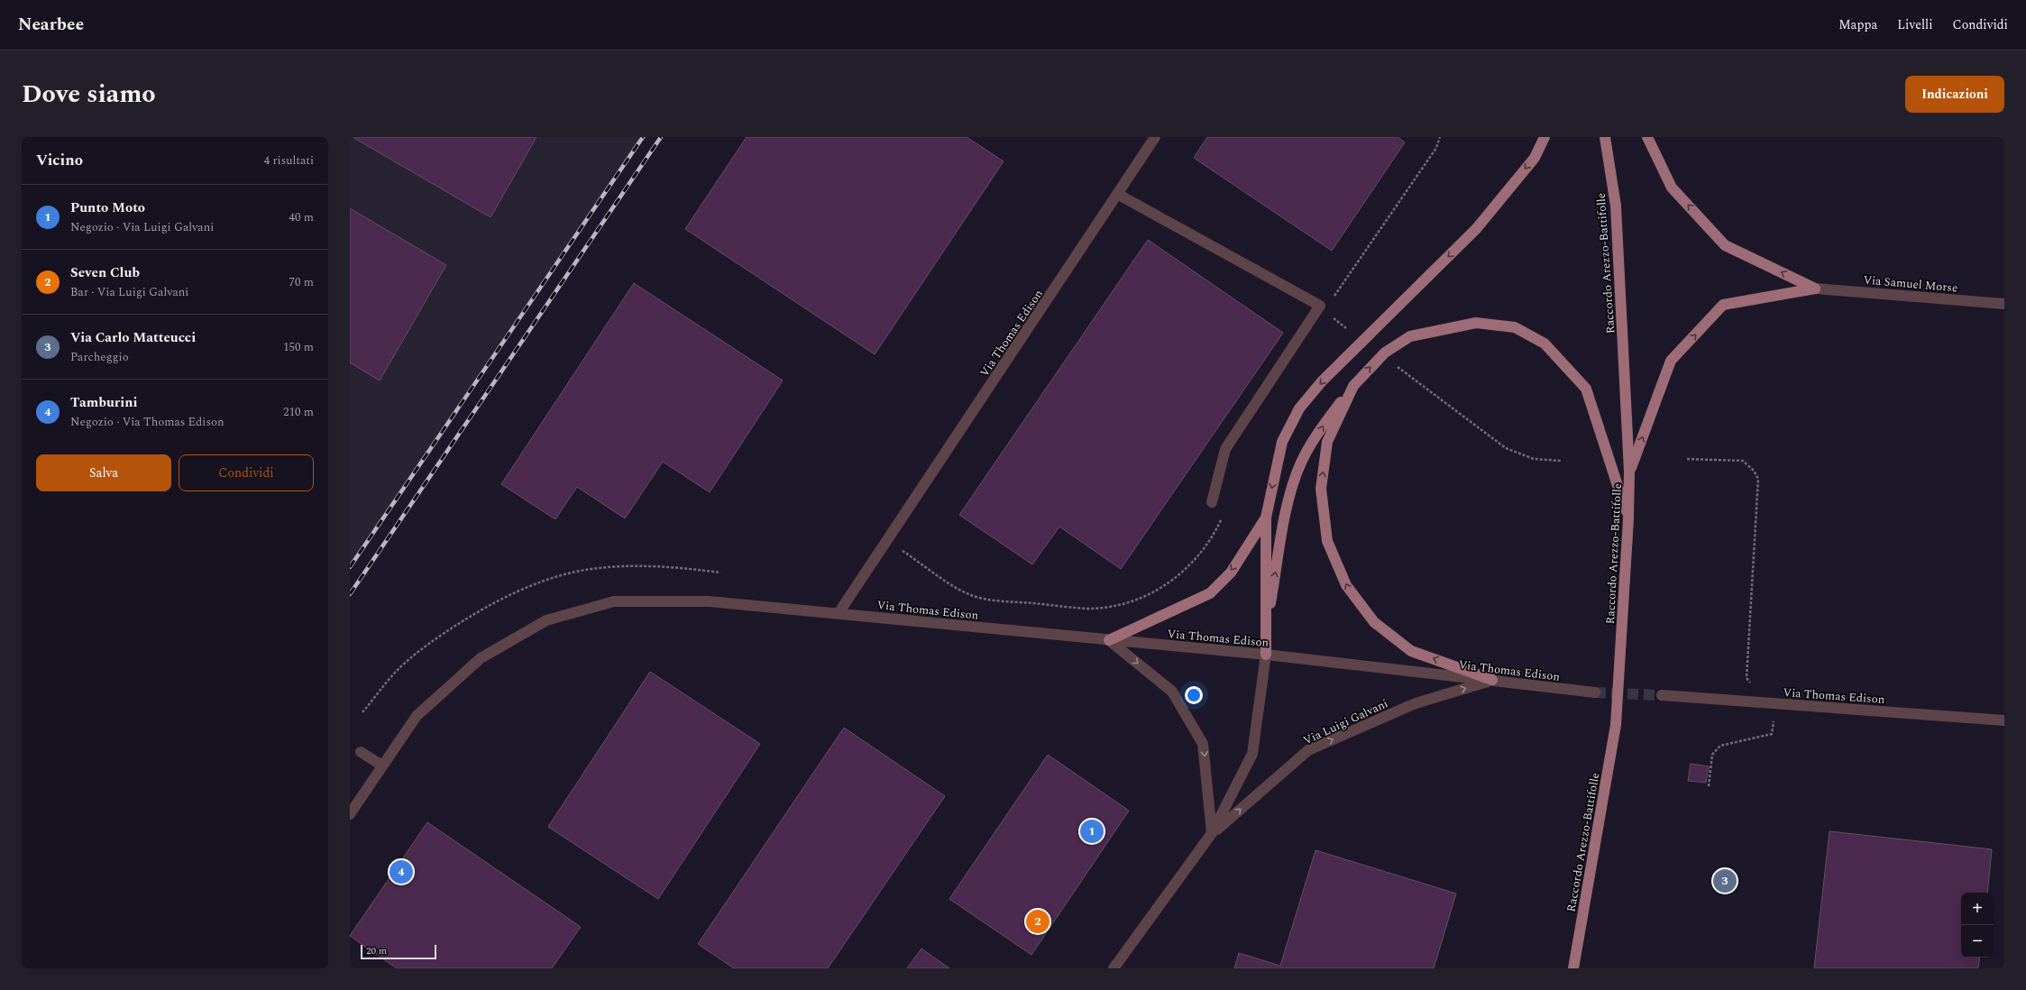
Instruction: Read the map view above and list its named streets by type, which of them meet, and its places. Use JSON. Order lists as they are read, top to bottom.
{
  "streets": {
    "main road": ["Raccordo Arezzo-Battifolle"],
    "street": ["Via Samuel Morse", "Via Thomas Edison", "Via Luigi Galvani"]
  },
  "crossings": [
    ["Via Thomas Edison", "Via Luigi Galvani"]
  ],
  "one_way": ["Via Luigi Galvani"],
  "scale_bar": "20 m",
  "page": {
    "header": "Nearbee",
    "nav": ["Mappa", "Livelli", "Condividi"],
    "title": "Dove siamo",
    "buttons": [
      "Indicazioni",
      ["Salva", "Condividi"]
    ],
    "heading": ["Vicino", "4 risultati"],
    "list": [
      {
        "mark": "1",
        "name": "Punto Moto",
        "note": "Negozio · Via Luigi Galvani",
        "value": "40 m"
      },
      {
        "mark": "2",
        "name": "Seven Club",
        "note": "Bar · Via Luigi Galvani",
        "value": "70 m"
      },
      {
        "mark": "3",
        "name": "Via Carlo Matteucci",
        "note": "Parcheggio",
        "value": "150 m"
      },
      {
        "mark": "4",
        "name": "Tamburini",
        "note": "Negozio · Via Thomas Edison",
        "value": "210 m"
      }
    ],
    "pins": [
      "1",
      "4",
      "3",
      "2"
    ],
    "map_buttons": ["+", "−"],
    "scale": "20 m"
  }
}
